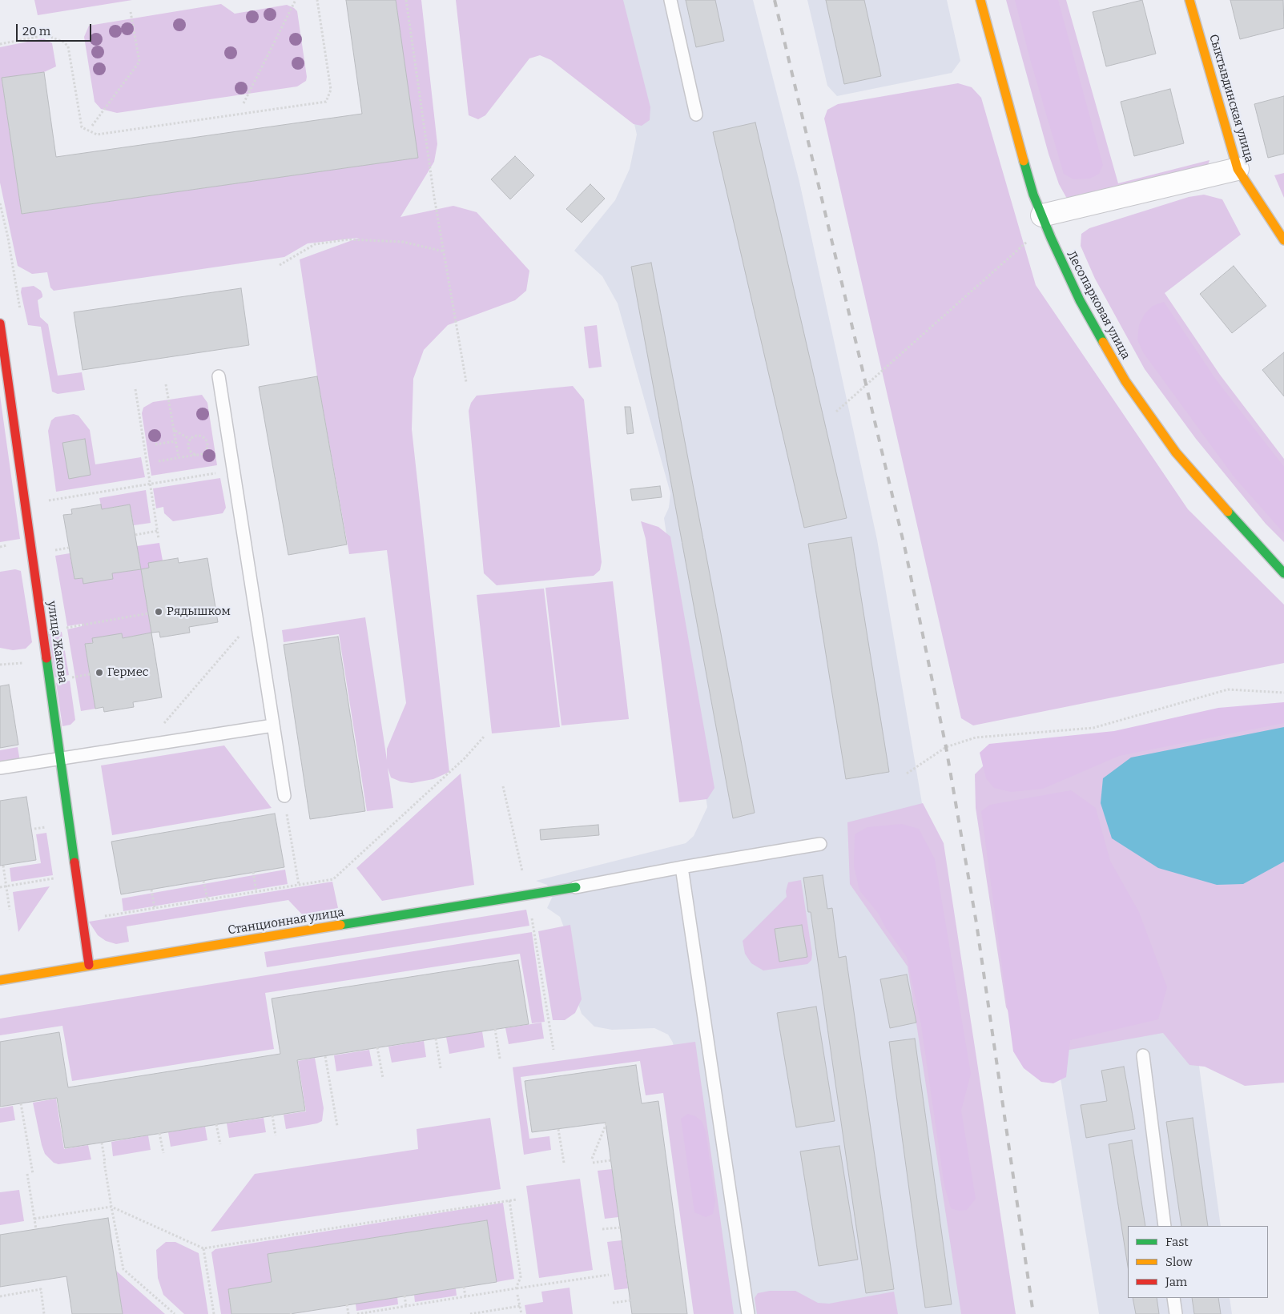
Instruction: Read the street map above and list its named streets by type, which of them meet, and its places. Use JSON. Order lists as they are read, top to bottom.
{
  "streets": {
    "street": [
      "Сыктывдинская улица",
      "Лесопарковая улица",
      "улица Жакова",
      "Станционная улица"
    ]
  },
  "crossings": [
    ["улица Жакова", "Станционная улица"]
  ],
  "places": ["Рядышком", "Гермес"],
  "legend": ["Fast", "Slow", "Jam"],
  "scale_bar": "20 m"
}
